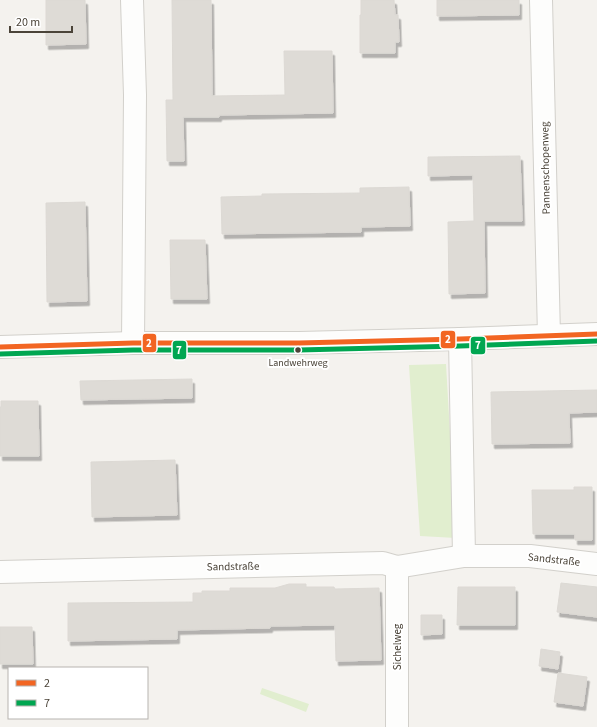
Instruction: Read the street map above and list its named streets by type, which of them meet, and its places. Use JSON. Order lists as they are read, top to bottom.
{
  "streets": {
    "street": ["Pannenschopenweg", "Sandstraße", "Sichelweg"]
  },
  "crossings": [
    ["Sandstraße", "Sichelweg"]
  ],
  "places": ["Landwehrweg"],
  "lines": ["transit line 2", "transit line 7"],
  "legend": ["2", "7"],
  "scale_bar": "20 m"
}
